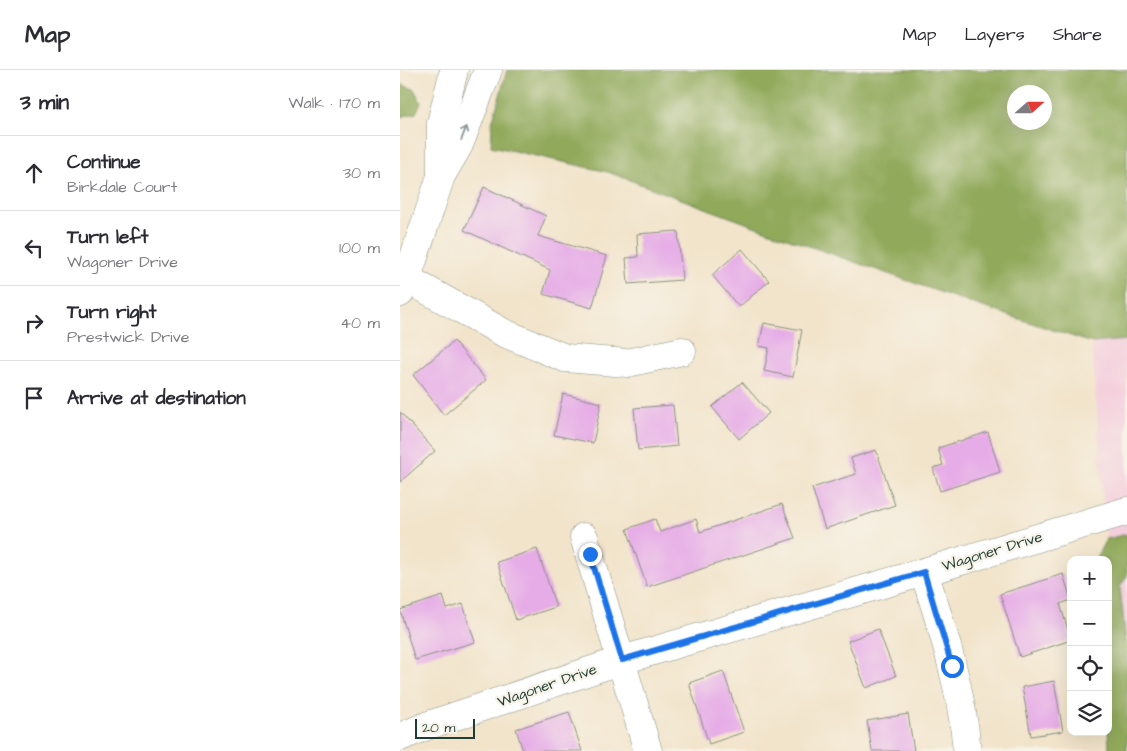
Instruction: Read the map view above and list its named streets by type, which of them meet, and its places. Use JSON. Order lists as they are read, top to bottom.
{
  "streets": {
    "street": ["Wagoner Drive"]
  },
  "scale_bar": "20 m",
  "north": "right",
  "page": {
    "header": "Map",
    "nav": ["Map", "Layers", "Share"],
    "heading": ["3 min", "Walk · 170 m"],
    "list": [
      ["Continue", "Birkdale Court", "30 m"],
      ["Turn left", "Wagoner Drive", "100 m"],
      ["Turn right", "Prestwick Drive", "40 m"],
      "Arrive at destination"
    ],
    "map_buttons": ["+", "−"],
    "scale": "20 m"
  }
}
